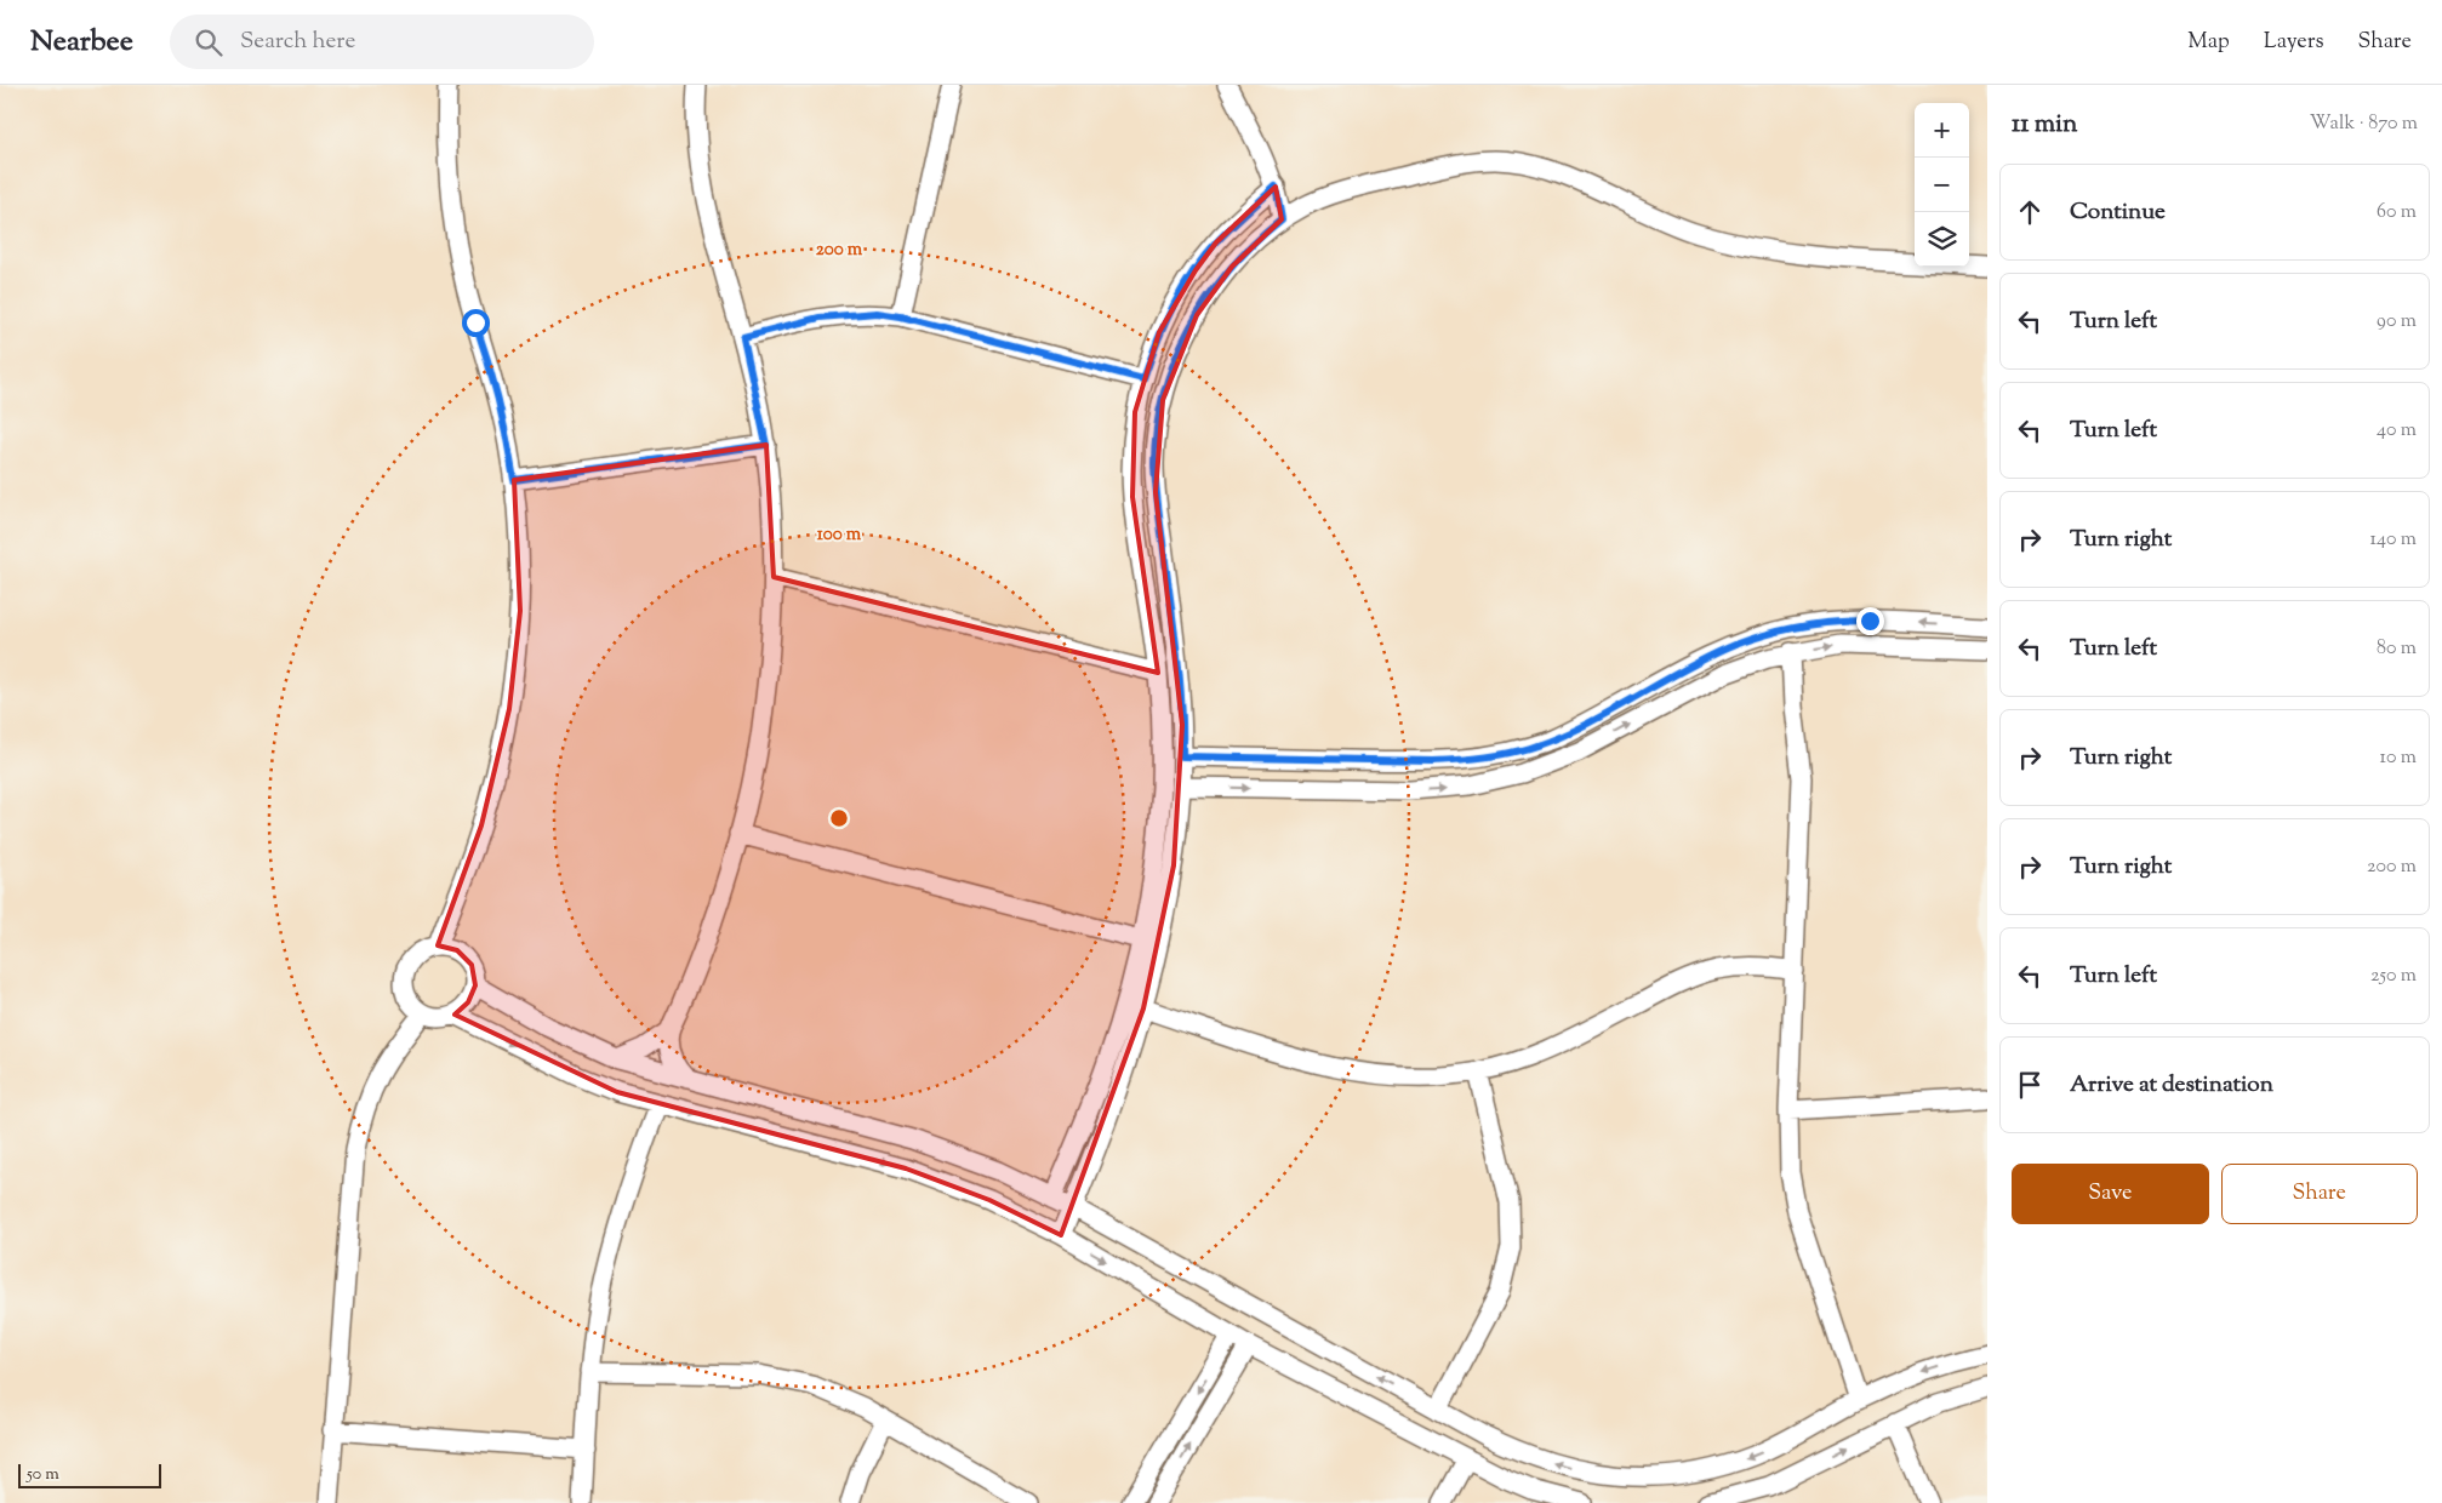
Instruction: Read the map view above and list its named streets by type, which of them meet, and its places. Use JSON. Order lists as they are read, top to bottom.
{
  "scale_bar": "50 m",
  "page": {
    "header": "Nearbee",
    "search": "Search here",
    "nav": ["Map", "Layers", "Share"],
    "heading": ["11 min", "Walk · 870 m"],
    "map_buttons": ["+", "−"],
    "list": [
      ["Continue", "60 m"],
      ["Turn left", "90 m"],
      ["Turn left", "40 m"],
      ["Turn right", "140 m"],
      ["Turn left", "80 m"],
      ["Turn right", "10 m"],
      ["Turn right", "200 m"],
      ["Turn left", "250 m"],
      "Arrive at destination"
    ],
    "buttons": ["Save", "Share"],
    "scale": "50 m"
  },
  "rings": ["200 m", "100 m"]
}
